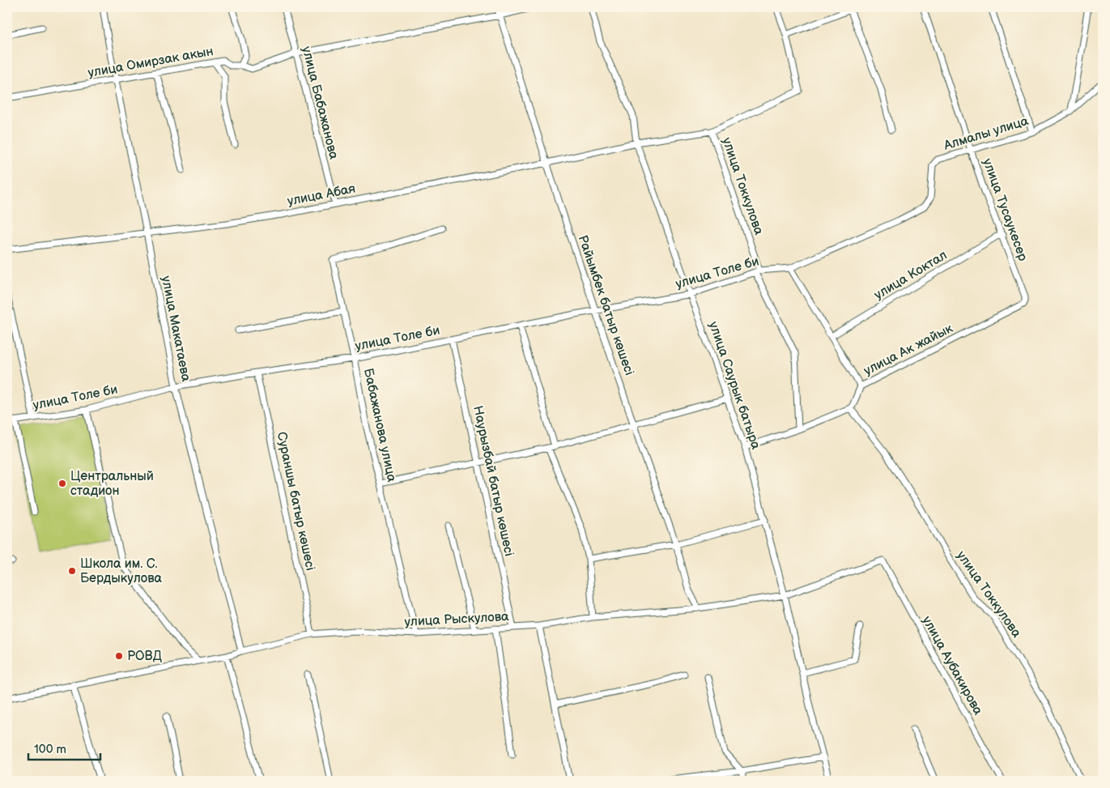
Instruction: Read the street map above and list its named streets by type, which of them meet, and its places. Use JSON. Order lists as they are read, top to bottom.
{
  "streets": {
    "street": [
      "улица Омирзак акын",
      "улица Бабажанова",
      "Алмалы улица",
      "улица Токкулова",
      "улица Абая",
      "улица Тусаукесер",
      "улица Толе би",
      "улица Коктал",
      "Райымбек батыр көшесі",
      "улица Макатаева",
      "улица Ак жайык",
      "улица Саурык батыра",
      "Бабажанова улица",
      "Наурызбай батыр көшесі",
      "Сураншы батыр көшесі",
      "улица Рыскулова",
      "улица Аубакирова"
    ]
  },
  "crossings": [
    ["улица Омирзак акын", "улица Бабажанова"],
    ["улица Омирзак акын", "Райымбек батыр көшесі"],
    ["улица Омирзак акын", "улица Макатаева"],
    ["улица Бабажанова", "улица Абая"],
    ["Алмалы улица", "улица Тусаукесер"],
    ["Алмалы улица", "улица Толе би"],
    ["улица Токкулова", "улица Абая"],
    ["улица Токкулова", "улица Толе би"],
    ["улица Токкулова", "улица Ак жайык"],
    ["улица Абая", "Райымбек батыр көшесі"],
    ["улица Абая", "улица Макатаева"],
    ["улица Абая", "улица Саурык батыра"],
    ["улица Тусаукесер", "улица Коктал"],
    ["улица Тусаукесер", "улица Ак жайык"],
    ["улица Толе би", "Райымбек батыр көшесі"],
    ["улица Толе би", "улица Макатаева"],
    ["улица Толе би", "улица Саурык батыра"],
    ["улица Толе би", "Бабажанова улица"],
    ["улица Толе би", "Наурызбай батыр көшесі"],
    ["улица Толе би", "Сураншы батыр көшесі"],
    ["Райымбек батыр көшесі", "улица Рыскулова"],
    ["улица Макатаева", "улица Рыскулова"],
    ["улица Саурык батыра", "улица Рыскулова"],
    ["Бабажанова улица", "улица Рыскулова"],
    ["Наурызбай батыр көшесі", "улица Рыскулова"],
    ["Сураншы батыр көшесі", "улица Рыскулова"],
    ["улица Рыскулова", "улица Аубакирова"]
  ],
  "places": ["Центральный стадион", "Школа им. С. Бердыкулова", "РОВД"],
  "scale_bar": "100 m"
}
